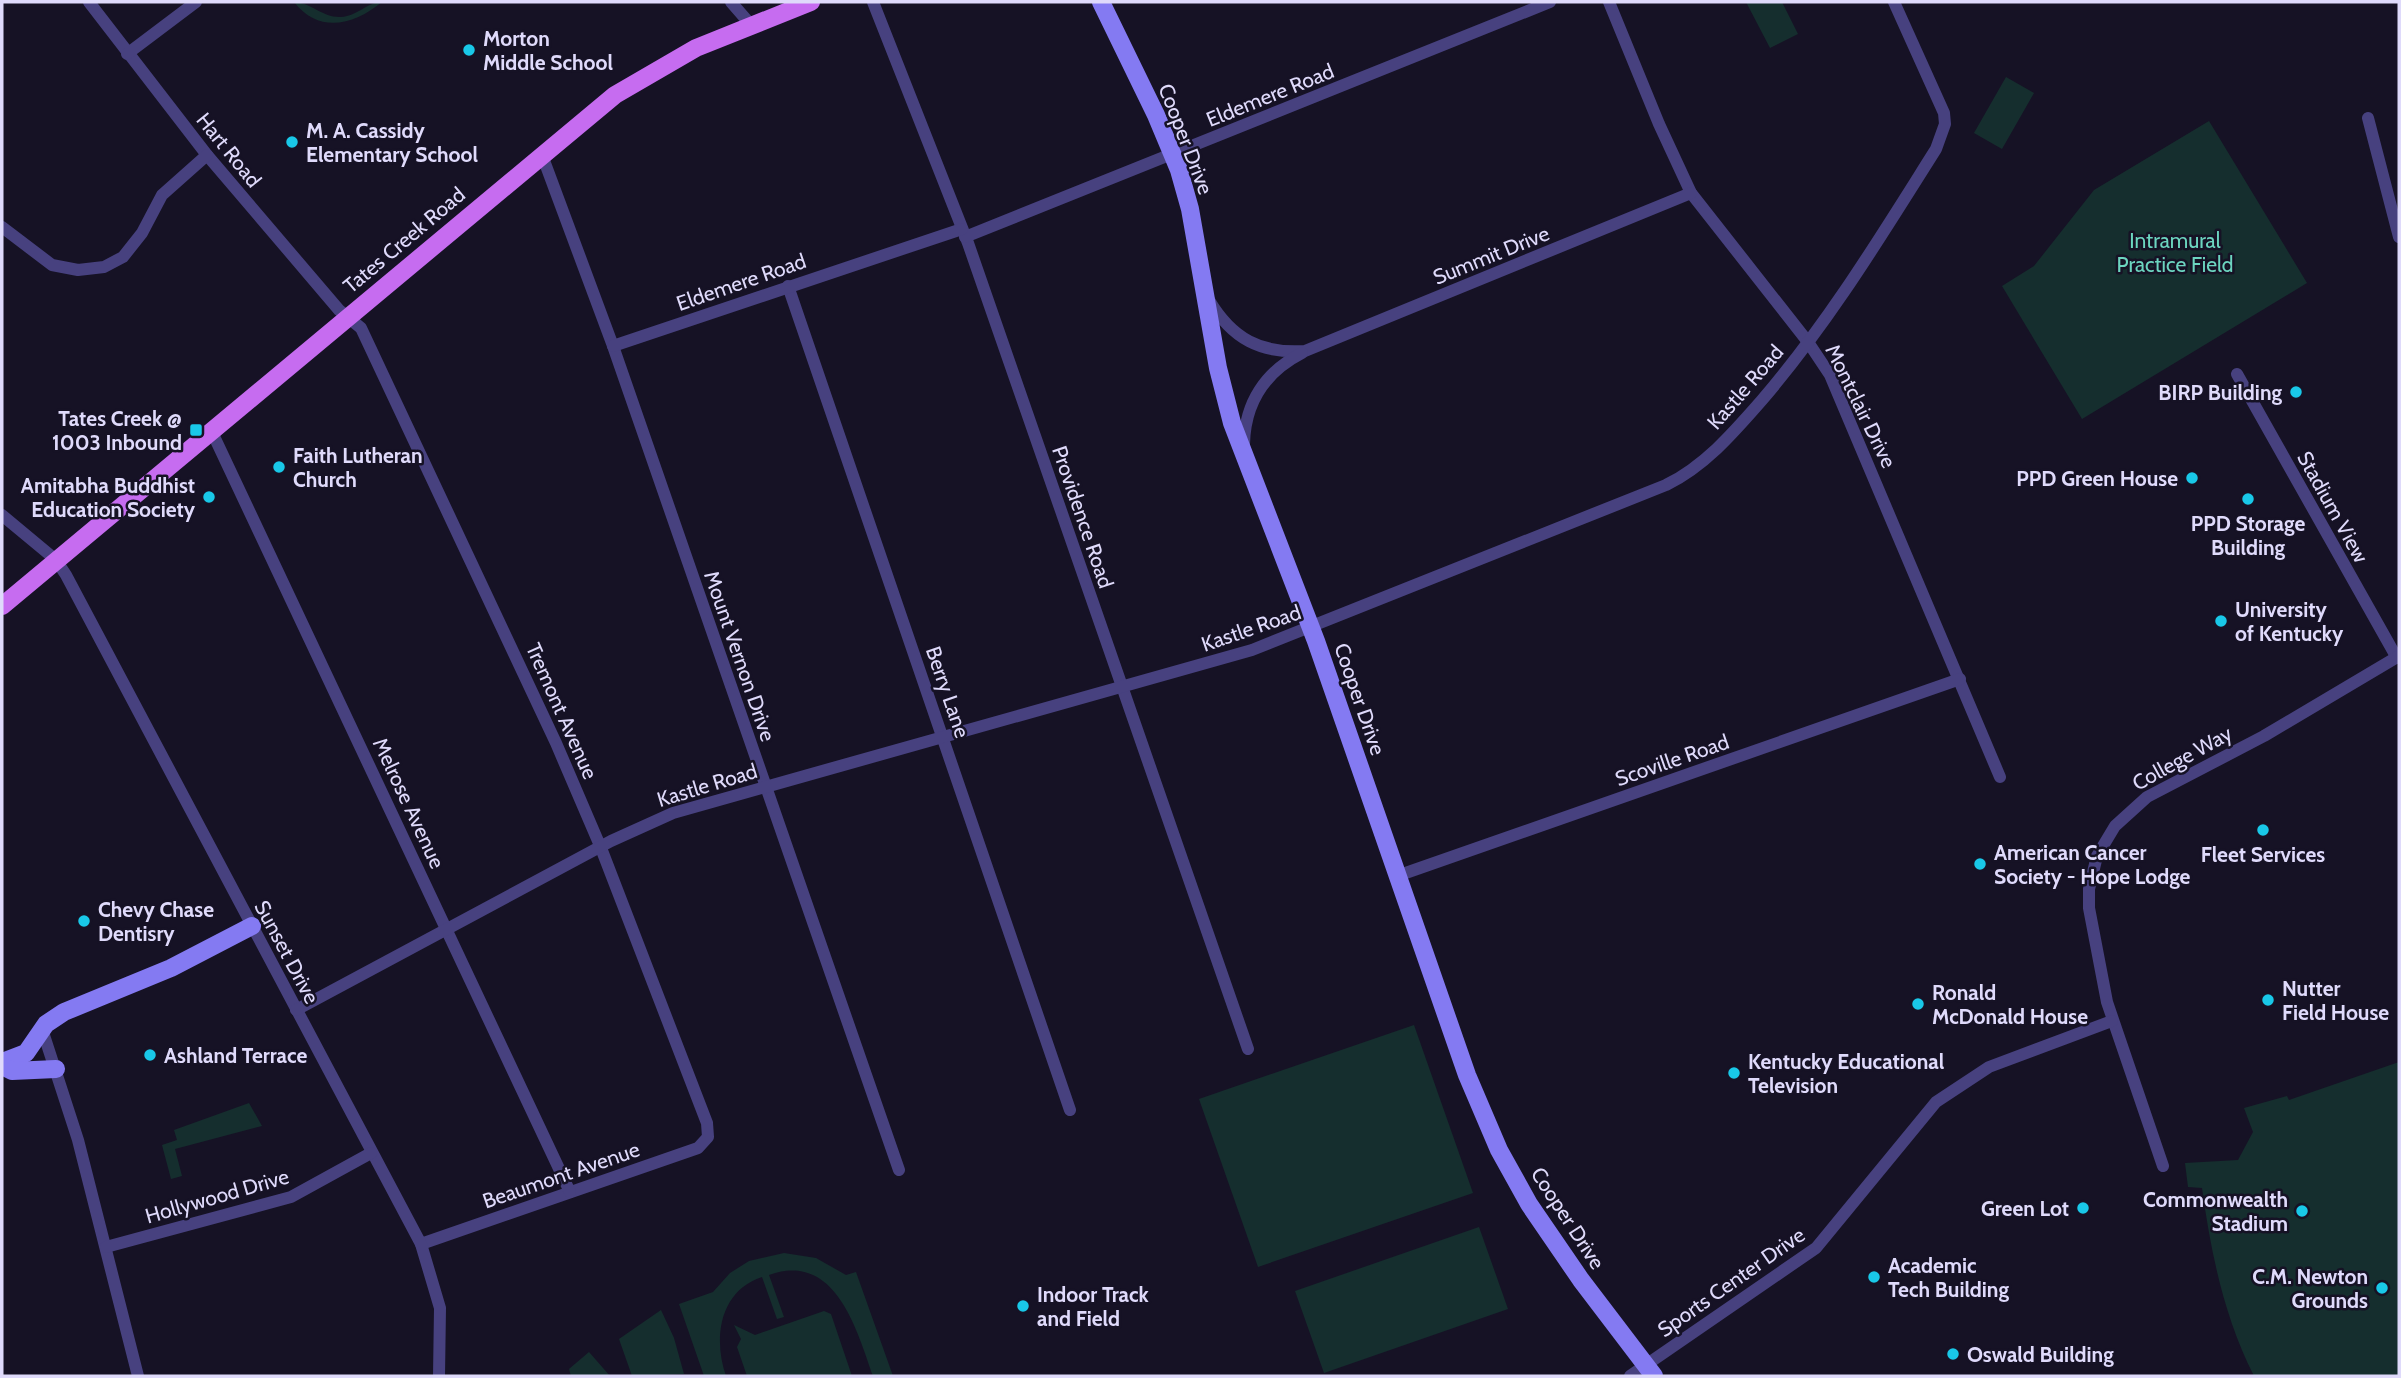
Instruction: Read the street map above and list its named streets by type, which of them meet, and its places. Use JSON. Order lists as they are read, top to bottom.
{
  "streets": {
    "main road": ["Cooper Drive", "Tates Creek Road"],
    "street": [
      "Eldemere Road",
      "Hart Road",
      "Summit Drive",
      "Kastle Road",
      "Montclair Drive",
      "Stadium View",
      "Providence Road",
      "Mount Vernon Drive",
      "Berry Lane",
      "Tremont Avenue",
      "College Way",
      "Scoville Road",
      "Melrose Avenue",
      "Sunset Drive",
      "Beaumont Avenue",
      "Hollywood Drive",
      "Sports Center Drive"
    ]
  },
  "crossings": [
    ["Eldemere Road", "Cooper Drive"],
    ["Eldemere Road", "Providence Road"],
    ["Eldemere Road", "Mount Vernon Drive"],
    ["Eldemere Road", "Berry Lane"],
    ["Cooper Drive", "Summit Drive"],
    ["Cooper Drive", "Kastle Road"],
    ["Cooper Drive", "Scoville Road"],
    ["Cooper Drive", "Sports Center Drive"],
    ["Hart Road", "Tates Creek Road"],
    ["Hart Road", "Tremont Avenue"],
    ["Tates Creek Road", "Mount Vernon Drive"],
    ["Tates Creek Road", "Tremont Avenue"],
    ["Tates Creek Road", "Melrose Avenue"],
    ["Tates Creek Road", "Sunset Drive"],
    ["Summit Drive", "Montclair Drive"],
    ["Kastle Road", "Montclair Drive"],
    ["Kastle Road", "Providence Road"],
    ["Kastle Road", "Mount Vernon Drive"],
    ["Kastle Road", "Berry Lane"],
    ["Kastle Road", "Tremont Avenue"],
    ["Kastle Road", "Melrose Avenue"],
    ["Kastle Road", "Sunset Drive"],
    ["Montclair Drive", "Scoville Road"],
    ["Stadium View", "College Way"],
    ["Tremont Avenue", "Beaumont Avenue"],
    ["College Way", "Sports Center Drive"],
    ["Melrose Avenue", "Beaumont Avenue"],
    ["Sunset Drive", "Beaumont Avenue"],
    ["Sunset Drive", "Hollywood Drive"]
  ],
  "parks": ["Intramural Practice Field"],
  "places": {
    "other": [
      "Morton Middle School",
      "M. A. Cassidy Elementary School",
      "BIRP Building",
      "Faith Lutheran Church",
      "PPD Green House",
      "Amitabha Buddhist Education Society",
      "PPD Storage Building",
      "University of Kentucky",
      "Fleet Services",
      "American Cancer Society - Hope Lodge",
      "Chevy Chase Dentisry",
      "Nutter Field House",
      "Ronald McDonald House",
      "Ashland Terrace",
      "Kentucky Educational Television",
      "Green Lot",
      "Commonwealth Stadium",
      "Academic Tech Building",
      "C.M. Newton Grounds",
      "Indoor Track and Field",
      "Oswald Building"
    ],
    "transit": ["Tates Creek @ 1003 Inbound"]
  }
}
